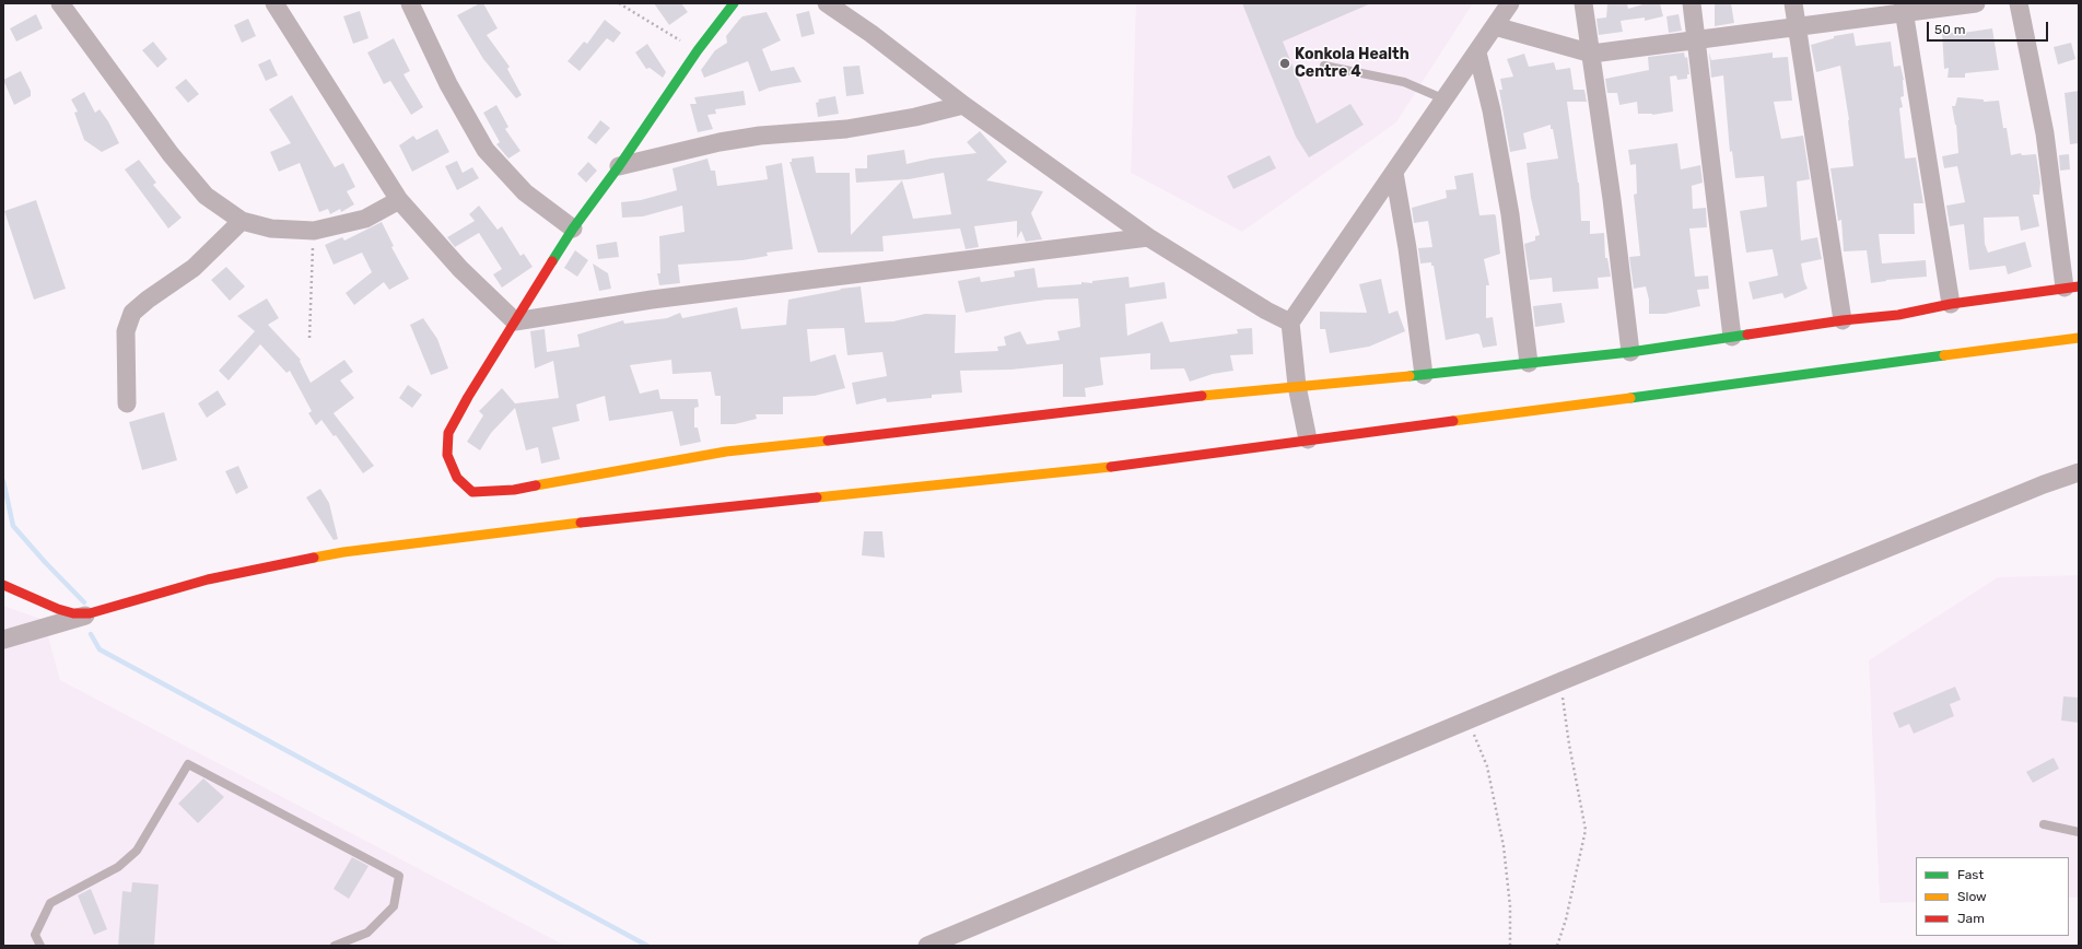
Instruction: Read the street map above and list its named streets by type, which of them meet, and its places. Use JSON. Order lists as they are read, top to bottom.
{
  "places": ["Konkola Health Centre 4"],
  "legend": ["Fast", "Slow", "Jam"],
  "scale_bar": "50 m"
}
